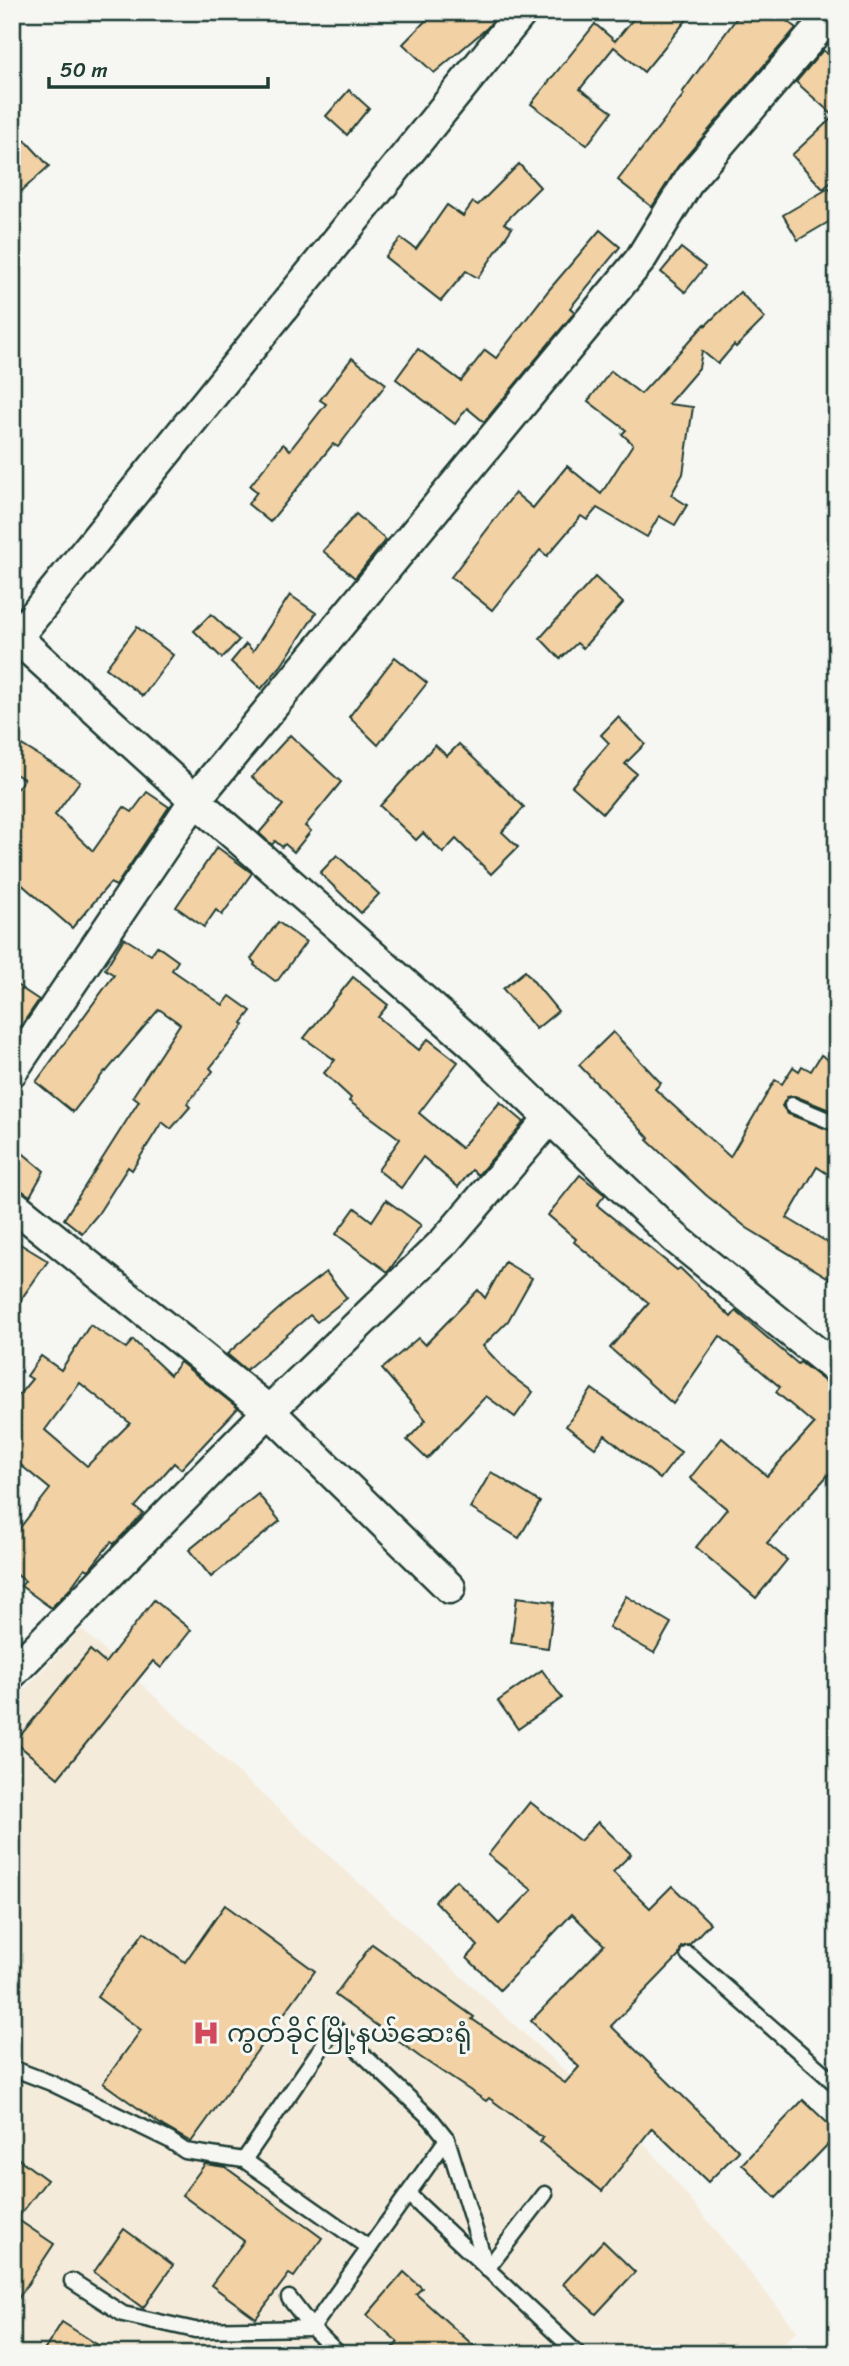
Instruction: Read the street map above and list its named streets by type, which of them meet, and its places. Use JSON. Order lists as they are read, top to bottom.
{
  "places": {
    "hospital": ["ကွတ်ခိုင်မြို့နယ်ဆေးရုံ"]
  },
  "scale_bar": "50 m"
}
